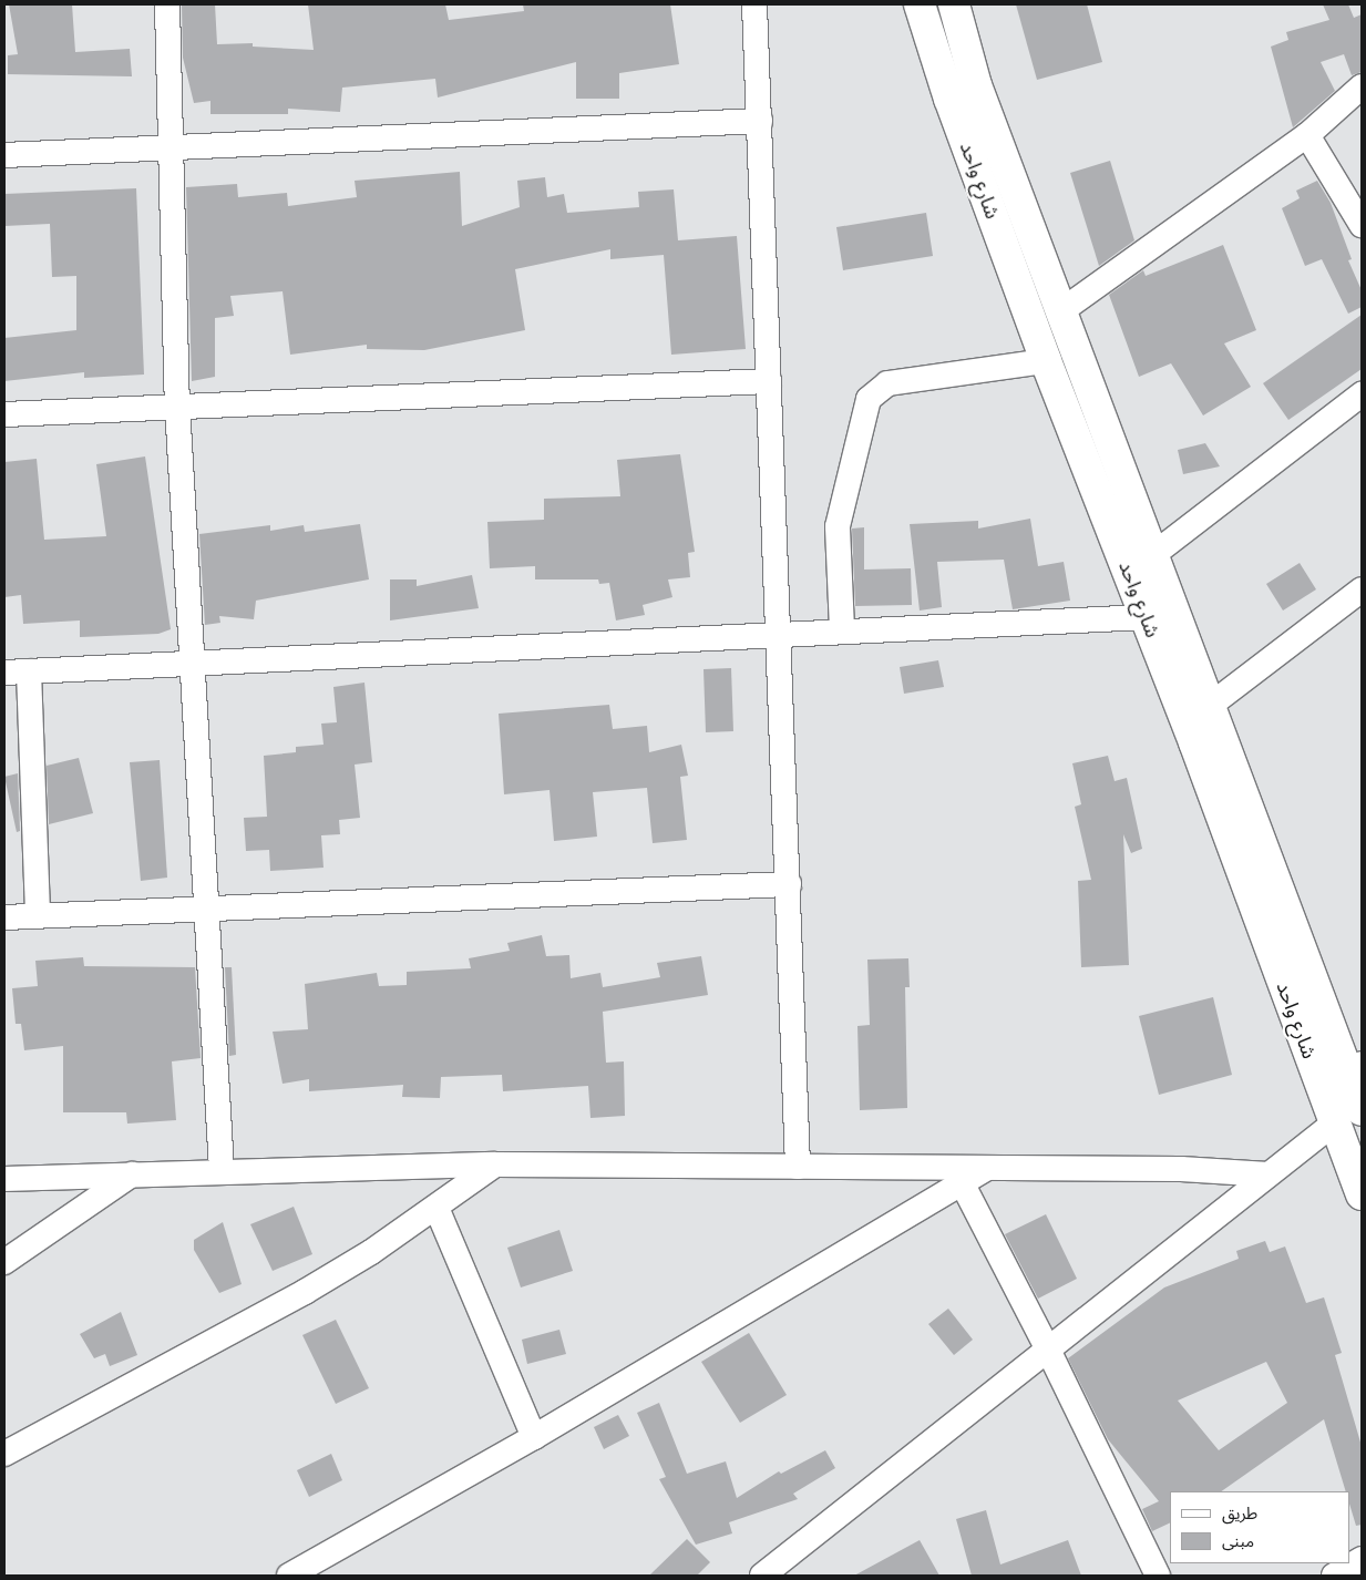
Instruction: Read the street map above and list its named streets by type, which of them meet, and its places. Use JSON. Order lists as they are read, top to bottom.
{
  "streets": {
    "street": ["شارع واحد"]
  },
  "legend": ["طريق", "مبنى"]
}
